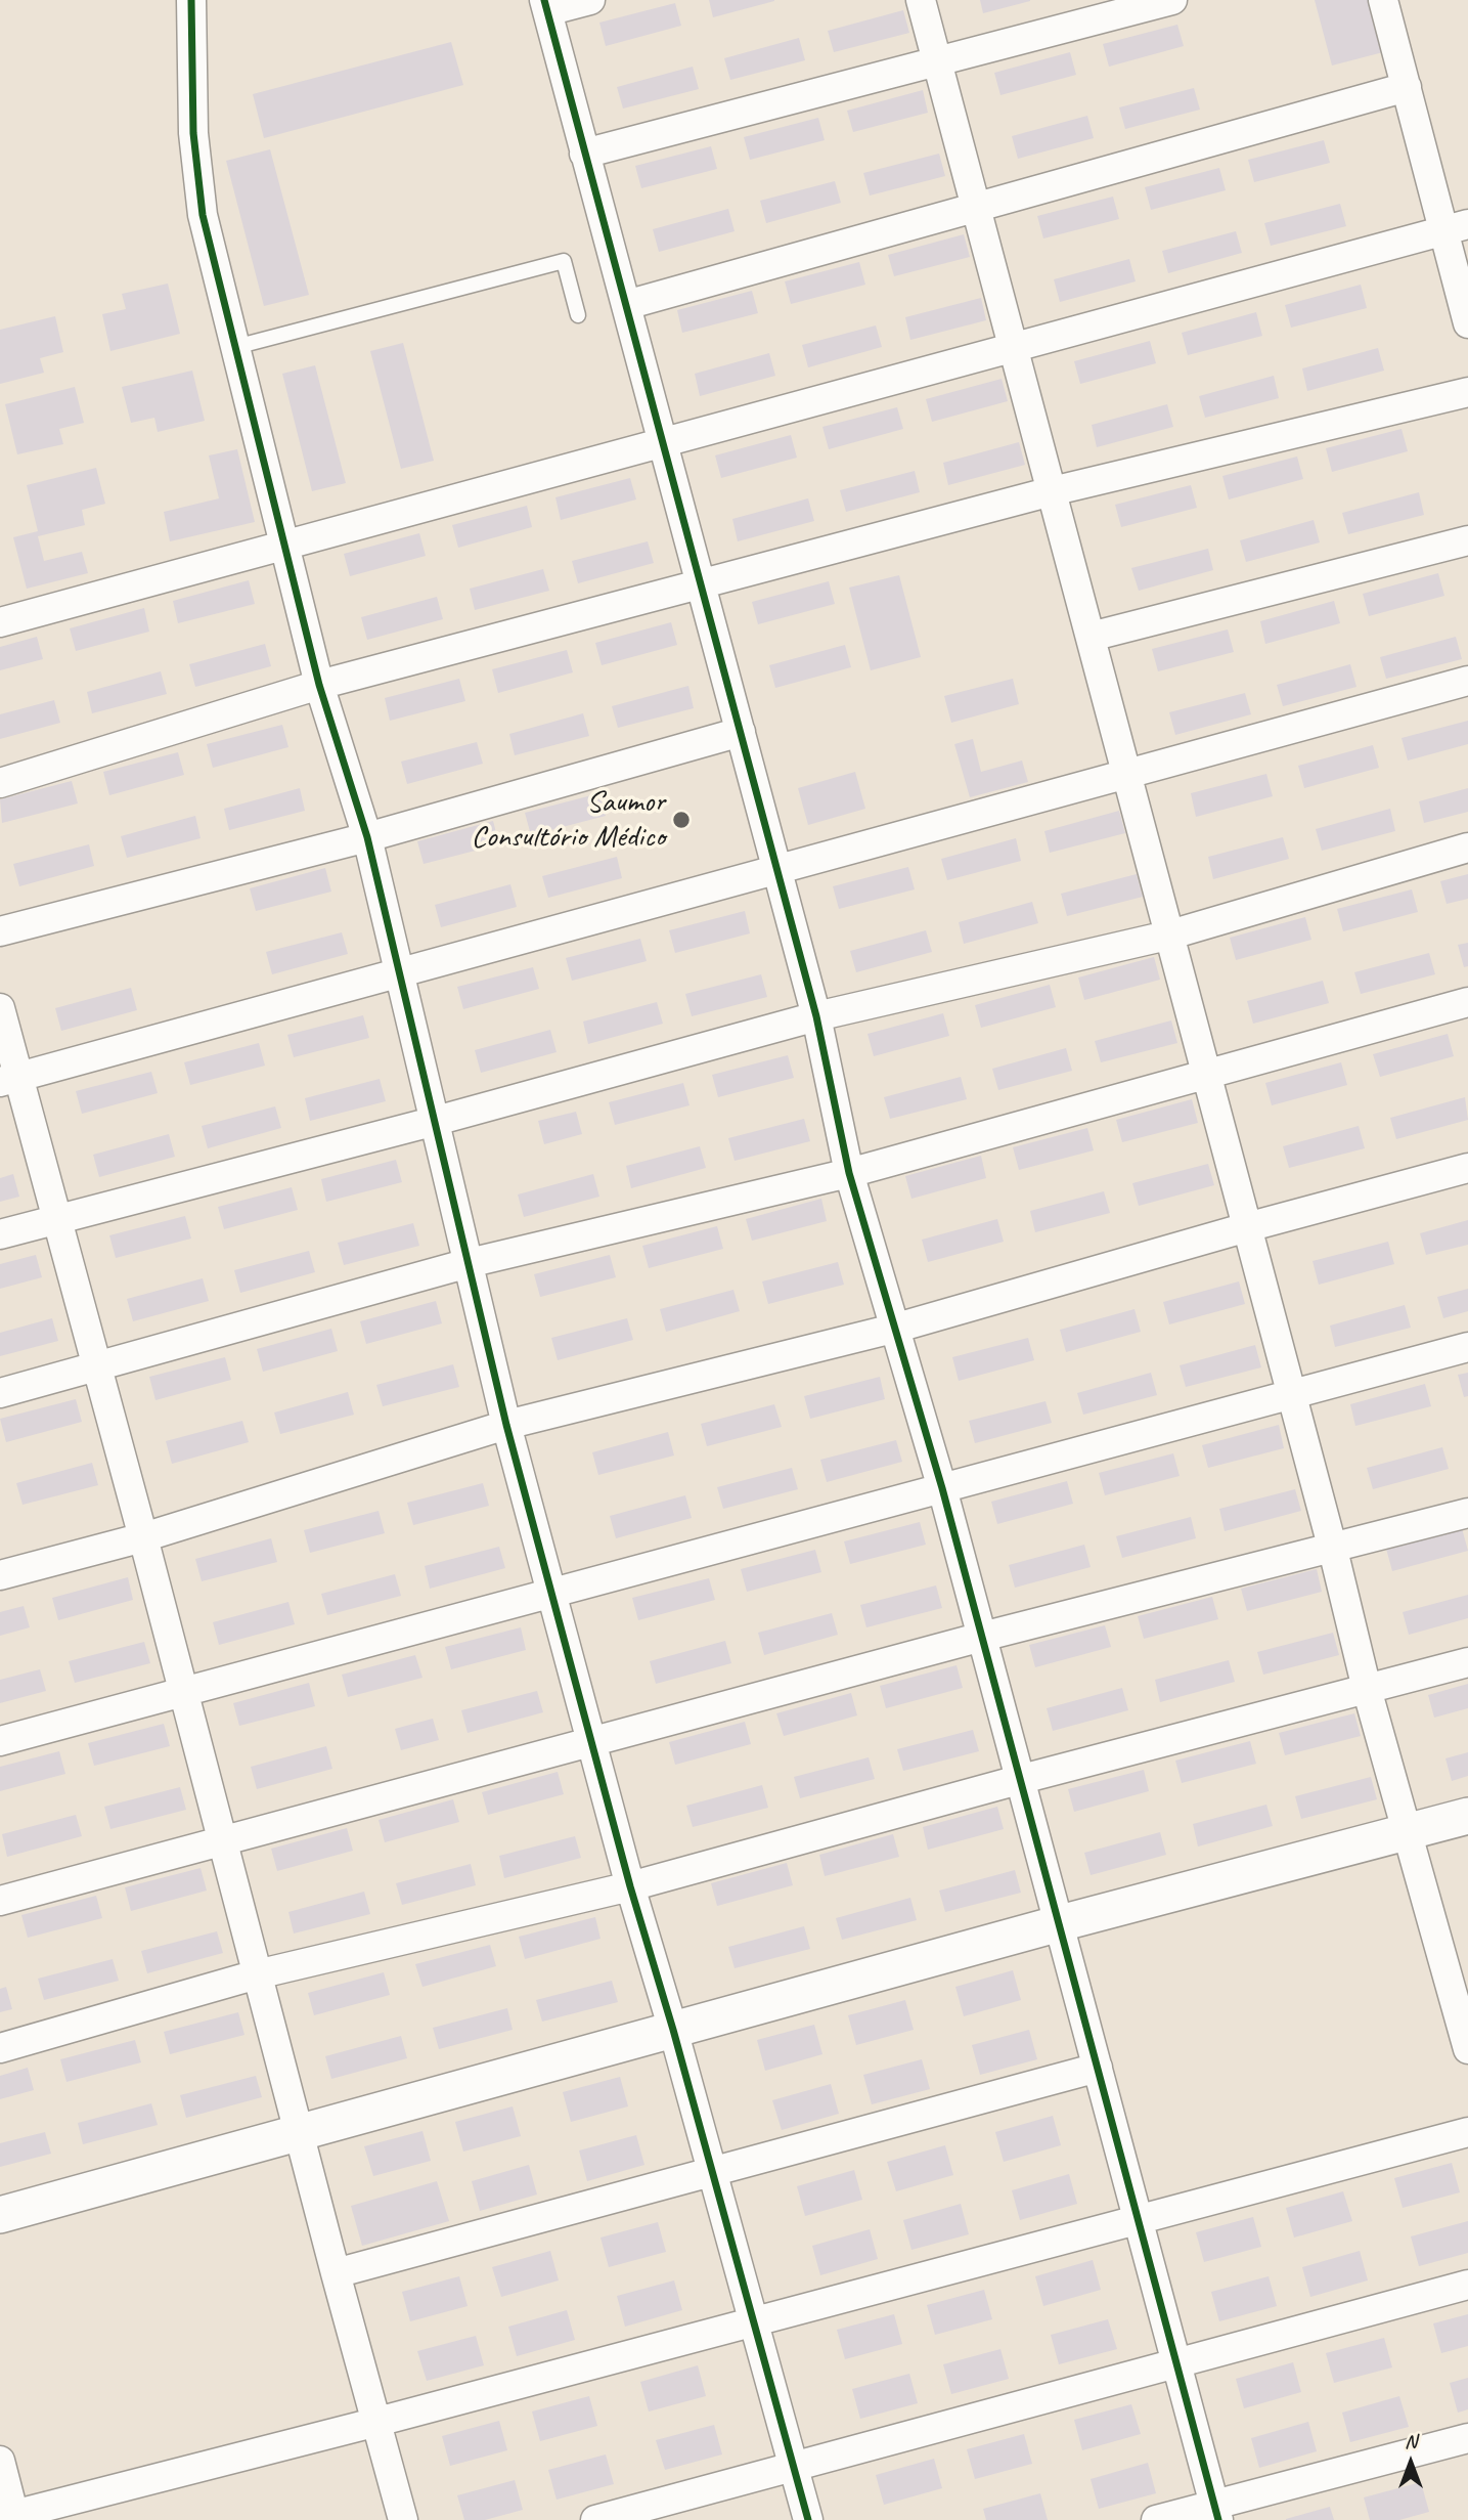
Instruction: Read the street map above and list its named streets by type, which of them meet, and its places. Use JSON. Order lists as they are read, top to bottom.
{
  "places": ["Saumor Consultório Médico"],
  "north": "top"
}
